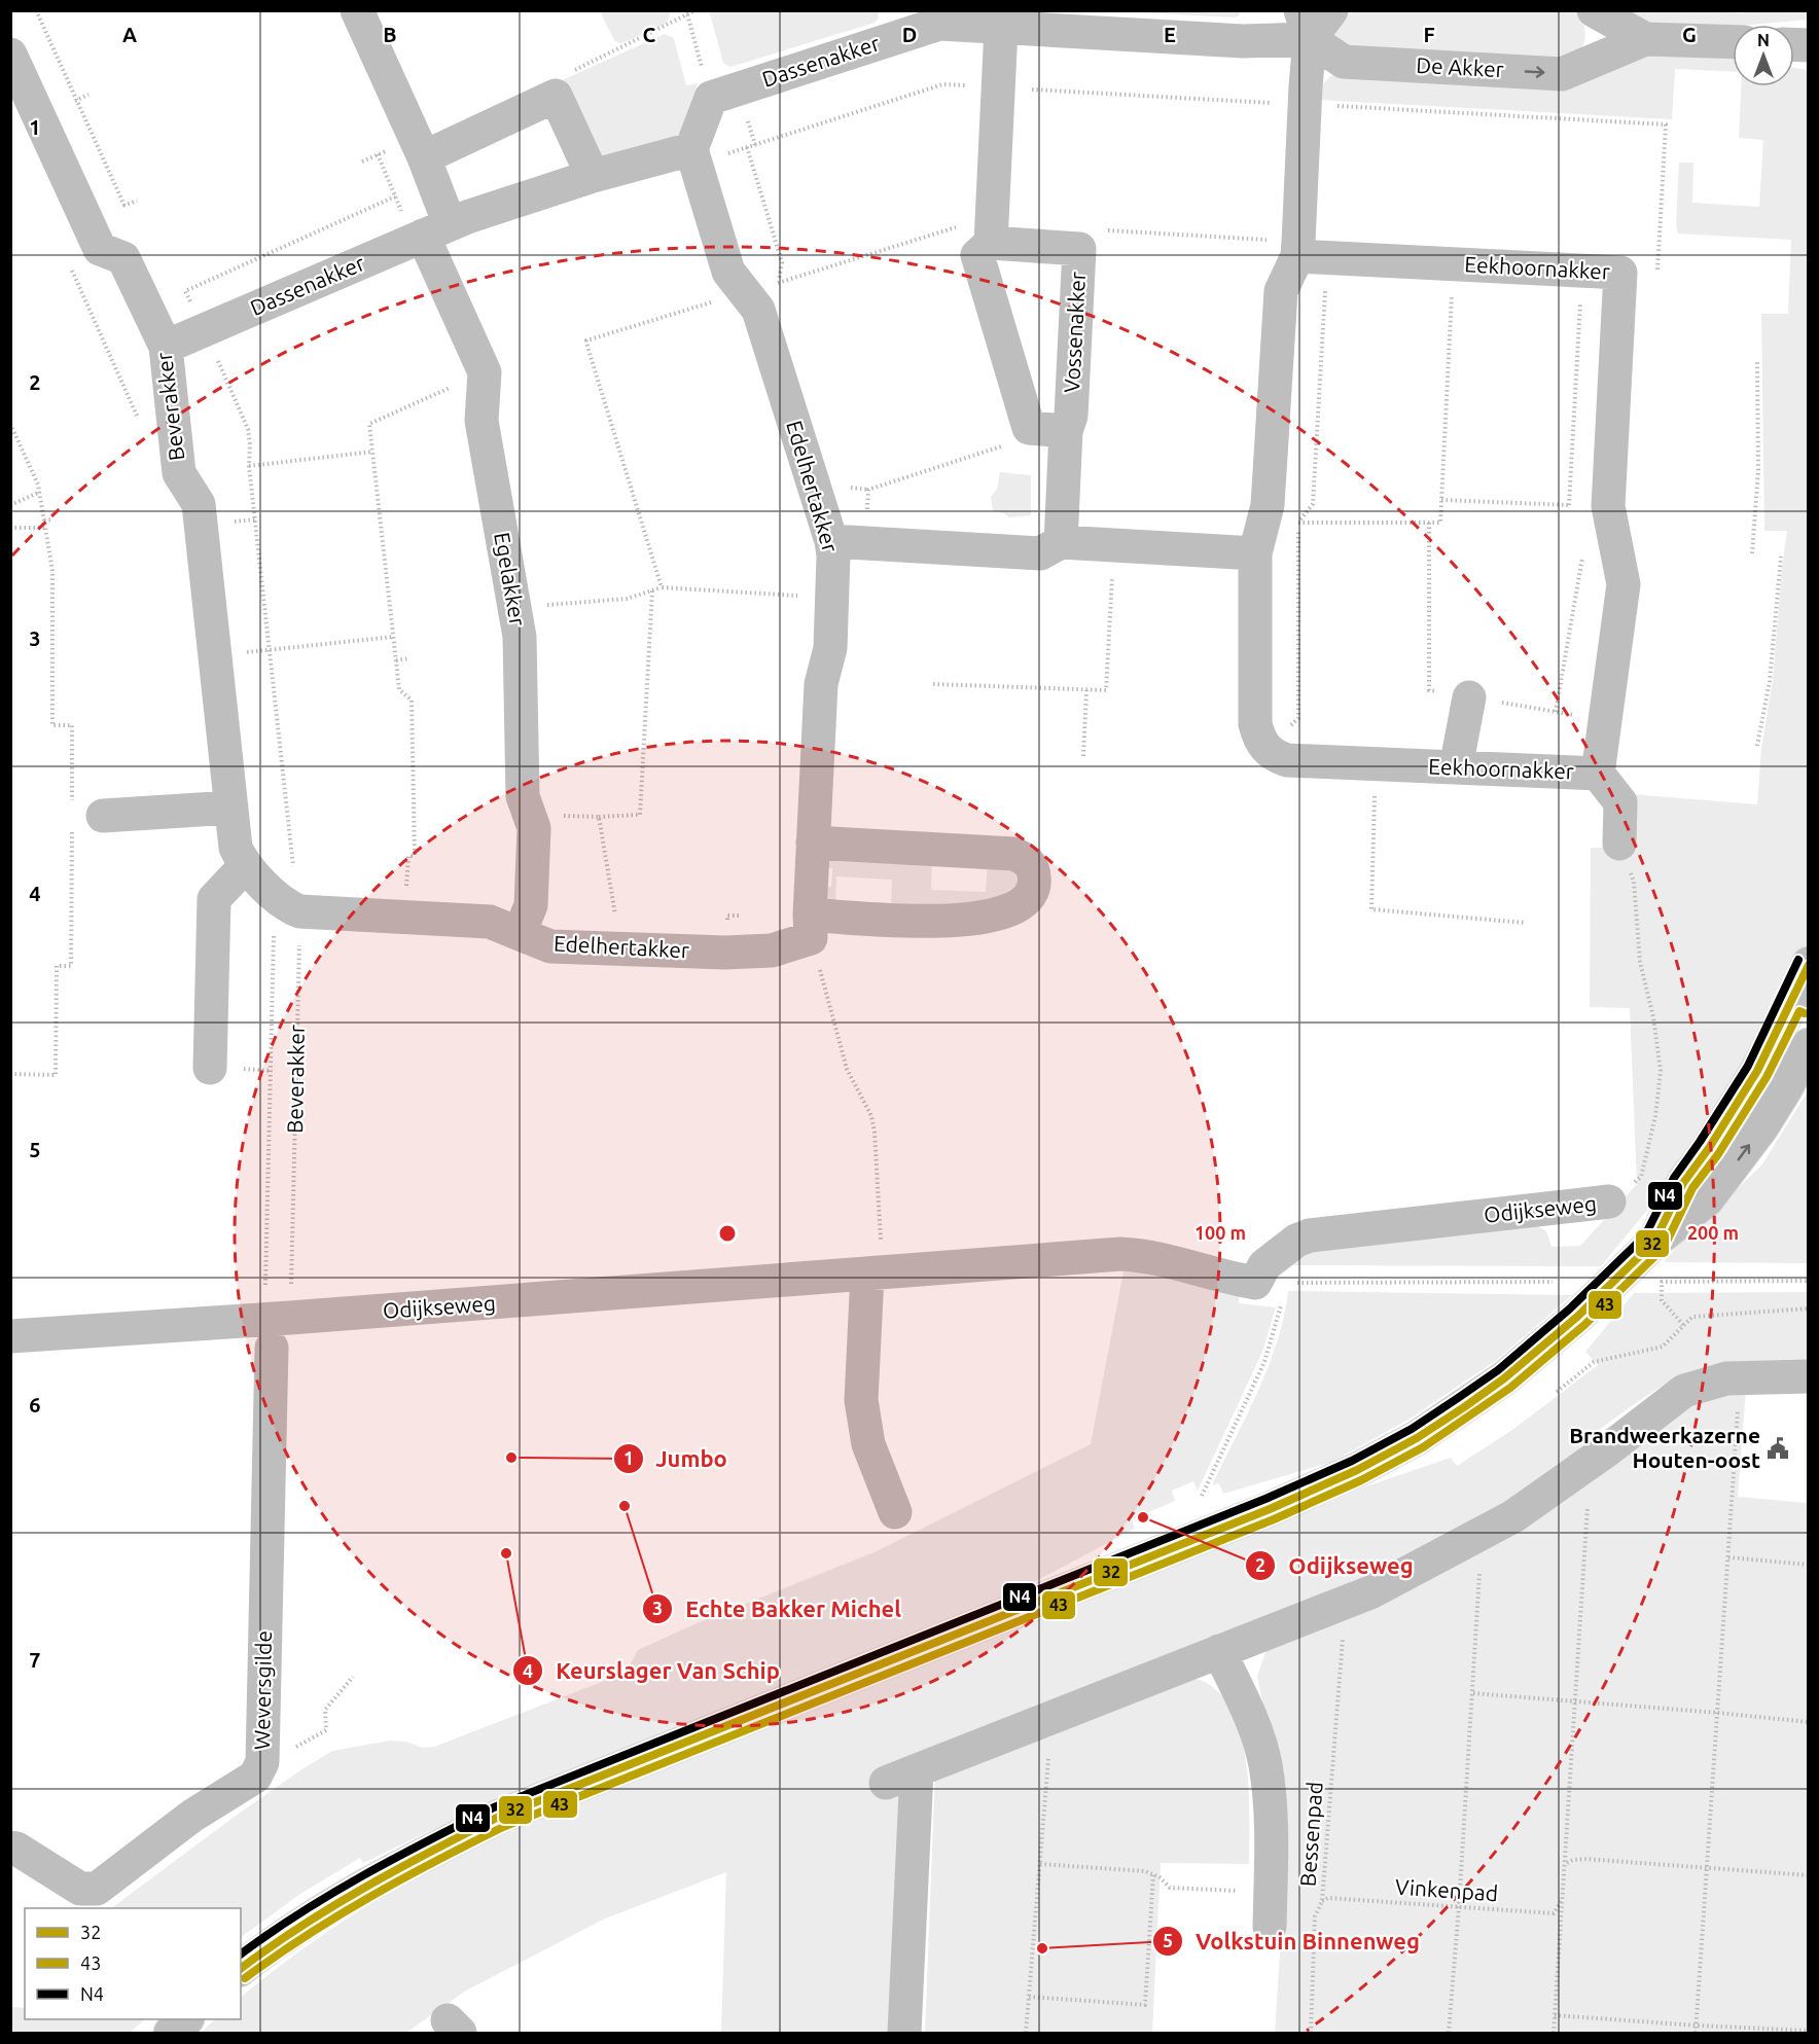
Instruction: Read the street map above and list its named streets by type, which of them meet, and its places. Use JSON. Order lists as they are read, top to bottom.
{
  "streets": {
    "street": [
      "Dassenakker",
      "De Akker",
      "Eekhoornakker",
      "Vossenakker",
      "Beverakker",
      "Edelhertakker",
      "Egelakker",
      "Odijkseweg",
      "Weversgilde"
    ],
    "path": ["Bessenpad", "Vinkenpad"]
  },
  "crossings": [
    ["Dassenakker", "De Akker"],
    ["Dassenakker", "Beverakker"],
    ["Dassenakker", "Edelhertakker"],
    ["Dassenakker", "Egelakker"],
    ["Beverakker", "Edelhertakker"],
    ["Beverakker", "Odijkseweg"],
    ["Edelhertakker", "Egelakker"],
    ["Bessenpad", "Vinkenpad"]
  ],
  "one_way": ["De Akker"],
  "places": {
    "public building": ["Brandweerkazerne Houten-oost"],
    "other": [
      "Jumbo",
      "Echte Bakker Michel",
      "Odijkseweg",
      "Keurslager Van Schip",
      "Volkstuin Binnenweg"
    ]
  },
  "lines": ["transit line N4", "transit line 32", "transit line 43"],
  "legend": ["32", "43", "N4"],
  "north": "top",
  "grid": {
    "columns": [
      "A",
      "B",
      "C",
      "D",
      "E",
      "F",
      "G"
    ],
    "rows": [
      "1",
      "2",
      "3",
      "4",
      "5",
      "6",
      "7"
    ]
  },
  "rings": ["100 m", "200 m"]
}
